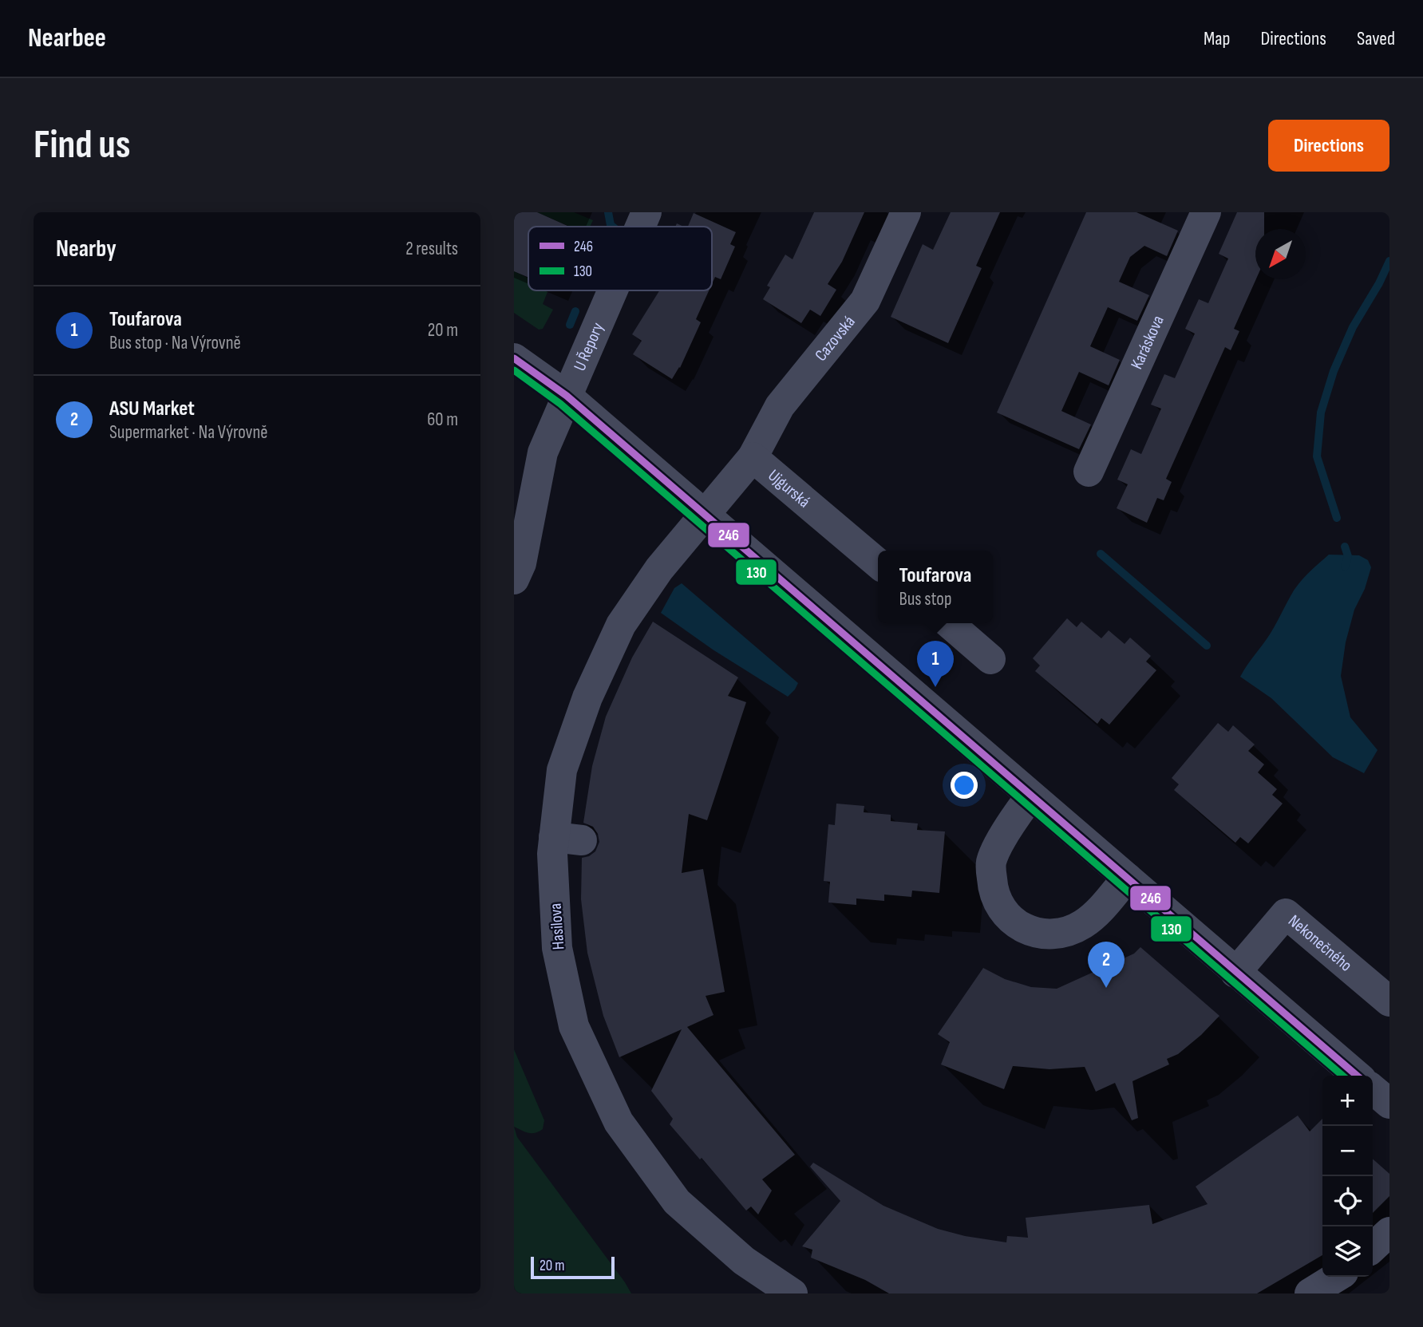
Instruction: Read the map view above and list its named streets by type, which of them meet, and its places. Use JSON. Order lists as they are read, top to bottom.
{
  "streets": {
    "street": [
      "Cazovská",
      "Karáskova",
      "U Řepory",
      "Ujgurská",
      "Hasilova",
      "Nekonečného"
    ]
  },
  "crossings": [
    ["Cazovská", "Ujgurská"],
    ["Ujgurská", "Hasilova"]
  ],
  "lines": ["transit line 246", "transit line 130"],
  "legend": ["246", "130"],
  "scale_bar": "20 m",
  "north": "bottom left",
  "page": {
    "header": "Nearbee",
    "nav": ["Map", "Directions", "Saved"],
    "buttons": "Directions",
    "title": "Find us",
    "heading": ["Nearby", "2 results"],
    "list": [
      {
        "mark": "1",
        "name": "Toufarova",
        "note": "Bus stop · Na Výrovně",
        "value": "20 m"
      },
      {
        "mark": "2",
        "name": "ASU Market",
        "note": "Supermarket · Na Výrovně",
        "value": "60 m"
      }
    ],
    "popup": ["Toufarova", "Bus stop"],
    "pins": ["1", "2"],
    "map_buttons": ["+", "−"],
    "scale": "20 m"
  }
}
